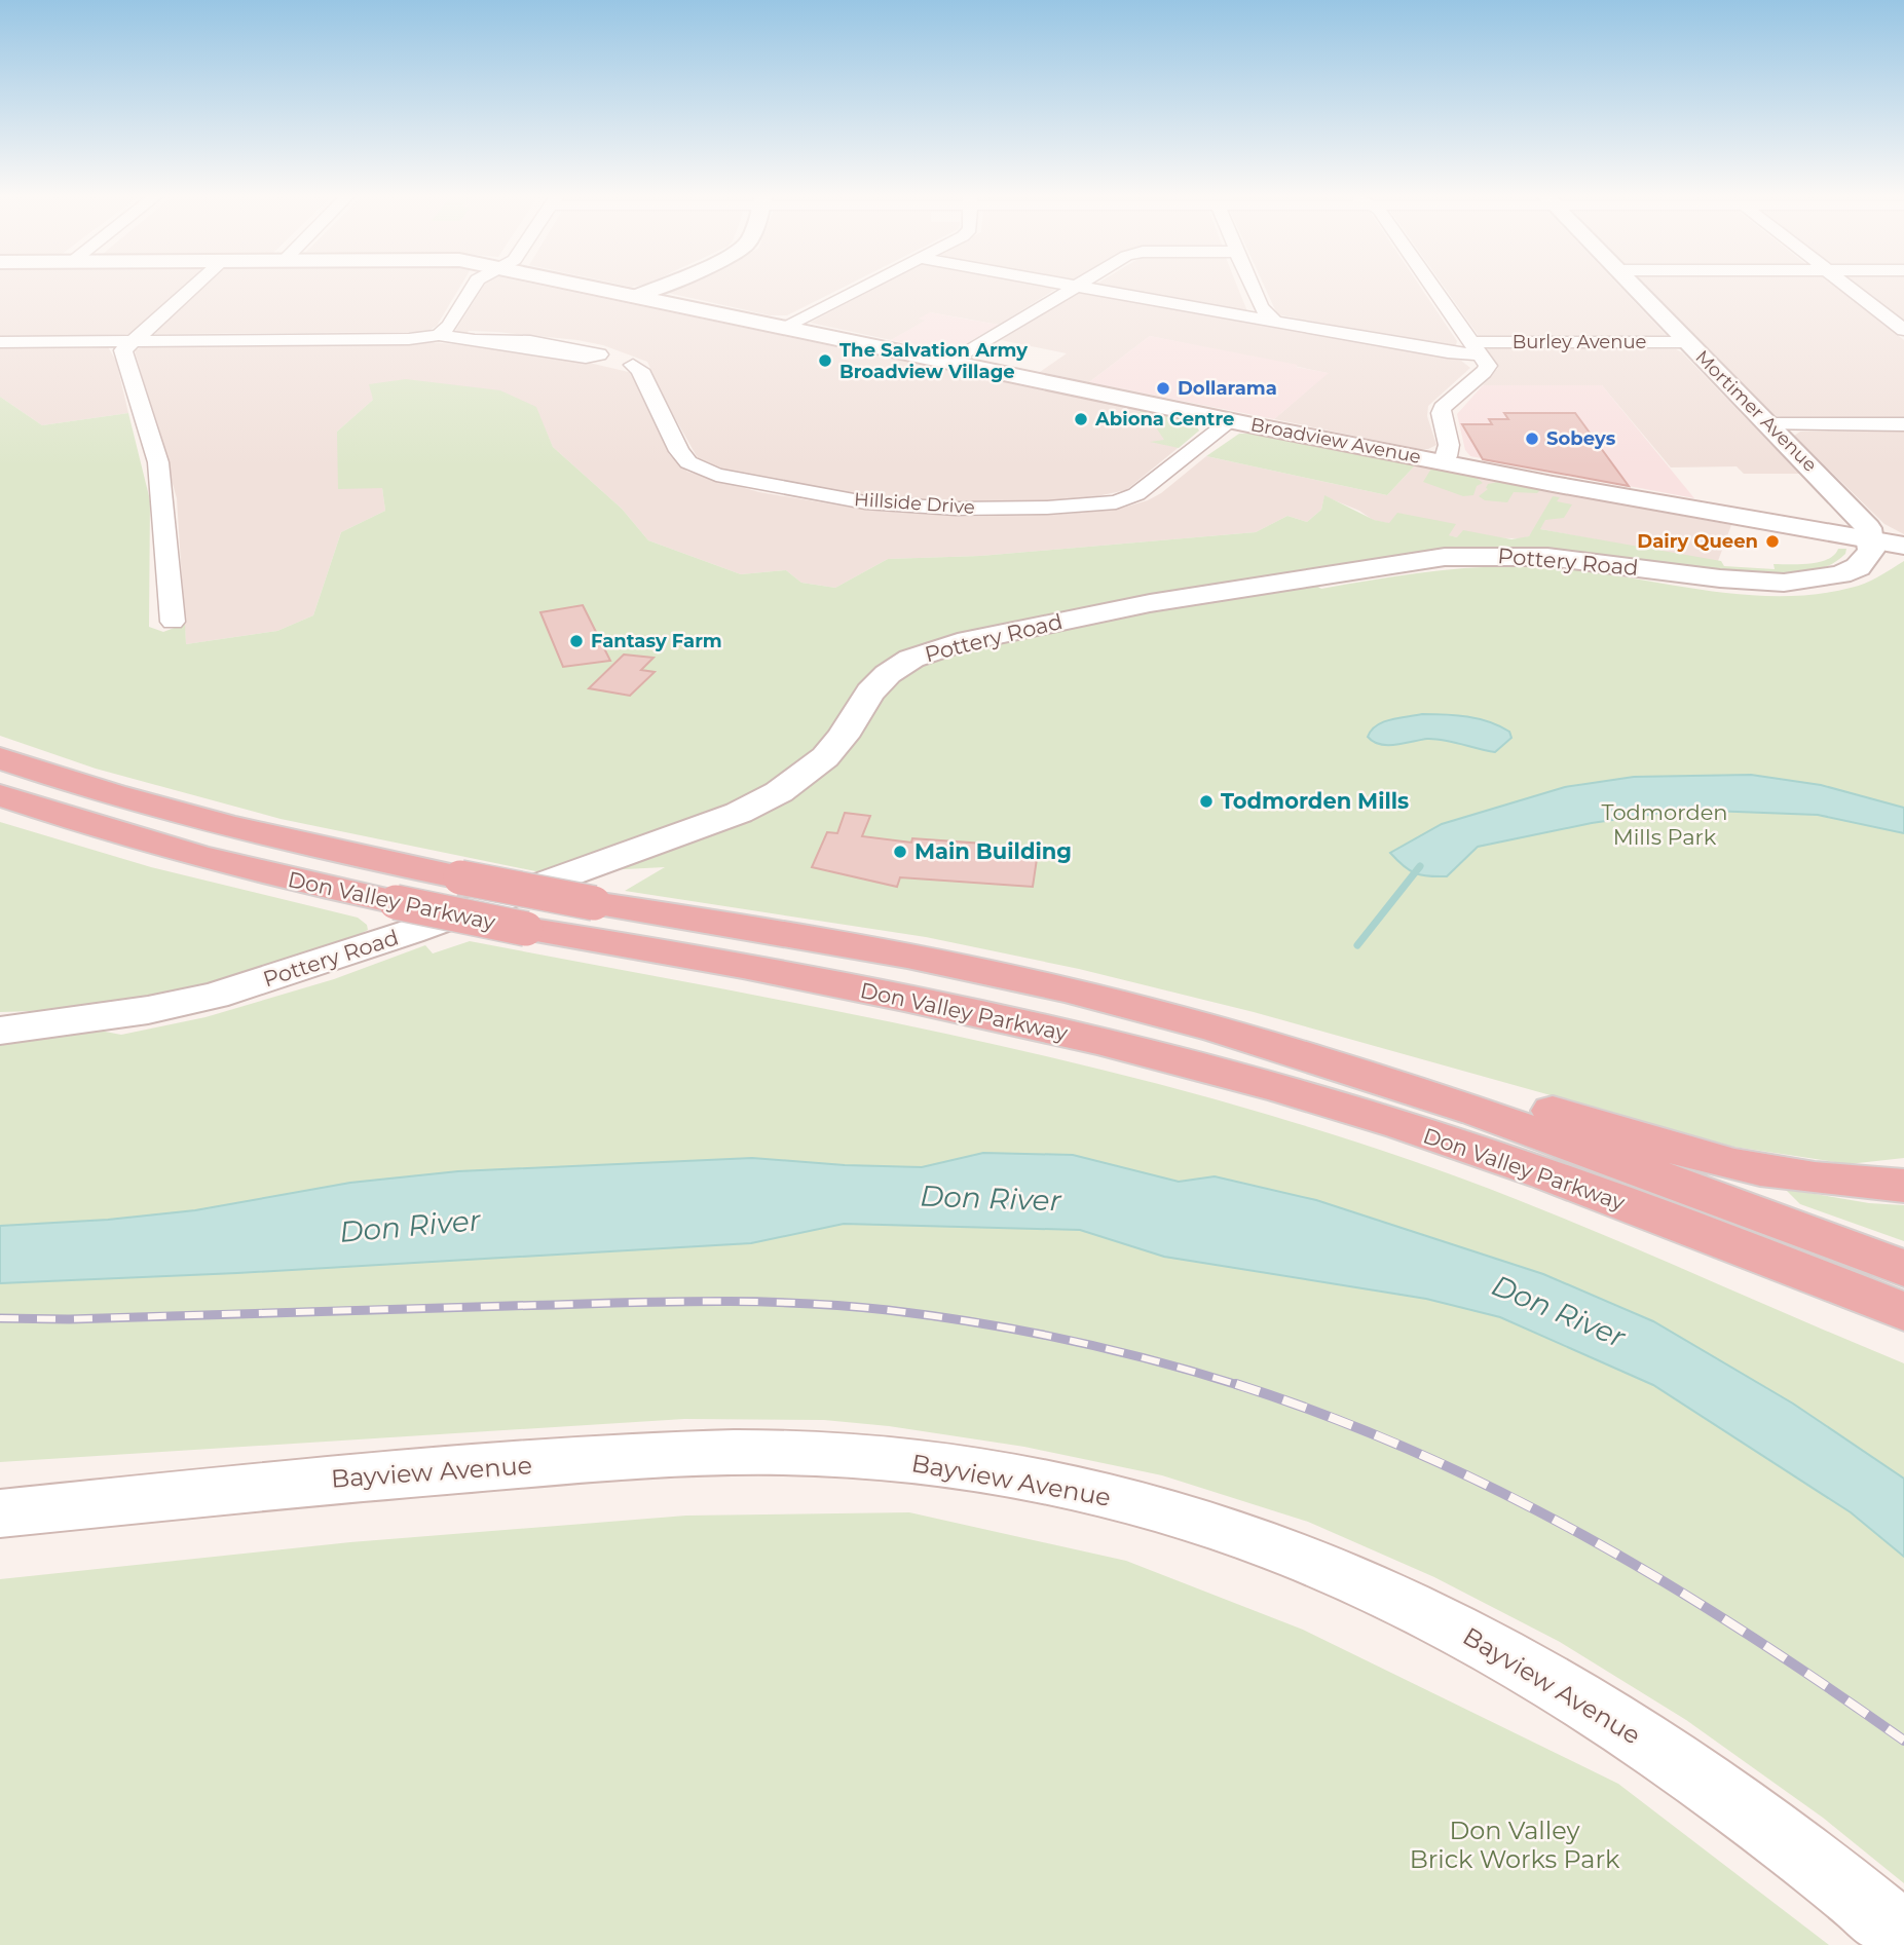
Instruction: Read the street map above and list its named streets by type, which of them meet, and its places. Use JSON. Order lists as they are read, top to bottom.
{
  "streets": {
    "highway": ["Don Valley Parkway"],
    "street": [
      "Burley Avenue",
      "Mortimer Avenue",
      "Broadview Avenue",
      "Hillside Drive",
      "Pottery Road",
      "Bayview Avenue"
    ]
  },
  "crossings": [
    ["Burley Avenue", "Mortimer Avenue"],
    ["Mortimer Avenue", "Broadview Avenue"],
    ["Mortimer Avenue", "Pottery Road"],
    ["Broadview Avenue", "Hillside Drive"],
    ["Broadview Avenue", "Pottery Road"]
  ],
  "water": ["Don River"],
  "parks": ["Todmorden Mills Park", "Don Valley Brick Works Park"],
  "places": [
    "The Salvation Army Broadview Village",
    "Dollarama",
    "Abiona Centre",
    "Sobeys",
    "Dairy Queen",
    "Fantasy Farm",
    "Todmorden Mills",
    "Main Building"
  ]
}
